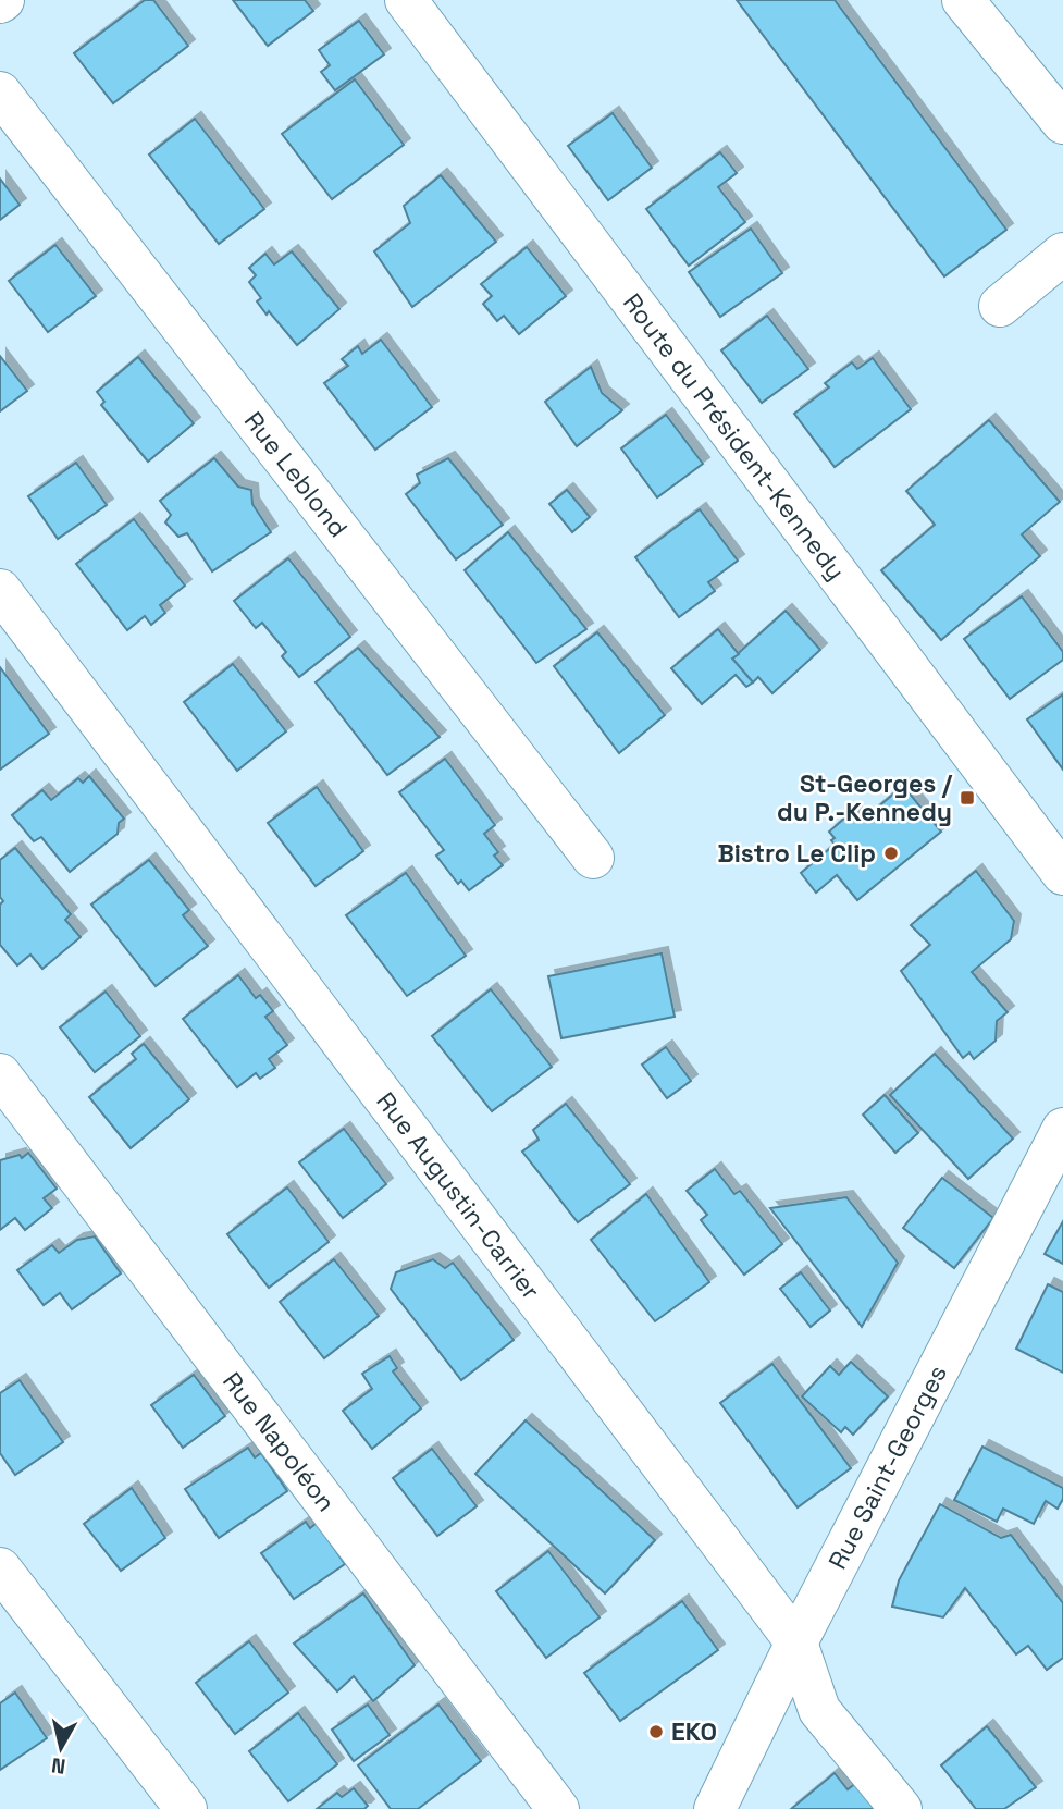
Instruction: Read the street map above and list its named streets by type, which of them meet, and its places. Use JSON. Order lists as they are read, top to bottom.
{
  "streets": {
    "street": [
      "Route du Président-Kennedy",
      "Rue Leblond",
      "Rue Augustin-Carrier",
      "Rue Napoléon",
      "Rue Saint-Georges"
    ]
  },
  "crossings": [
    ["Rue Augustin-Carrier", "Rue Saint-Georges"]
  ],
  "places": {
    "transit": ["St-Georges / du P.-Kennedy"],
    "other": ["Bistro Le Clip", "EKO"]
  },
  "north": "bottom"
}
